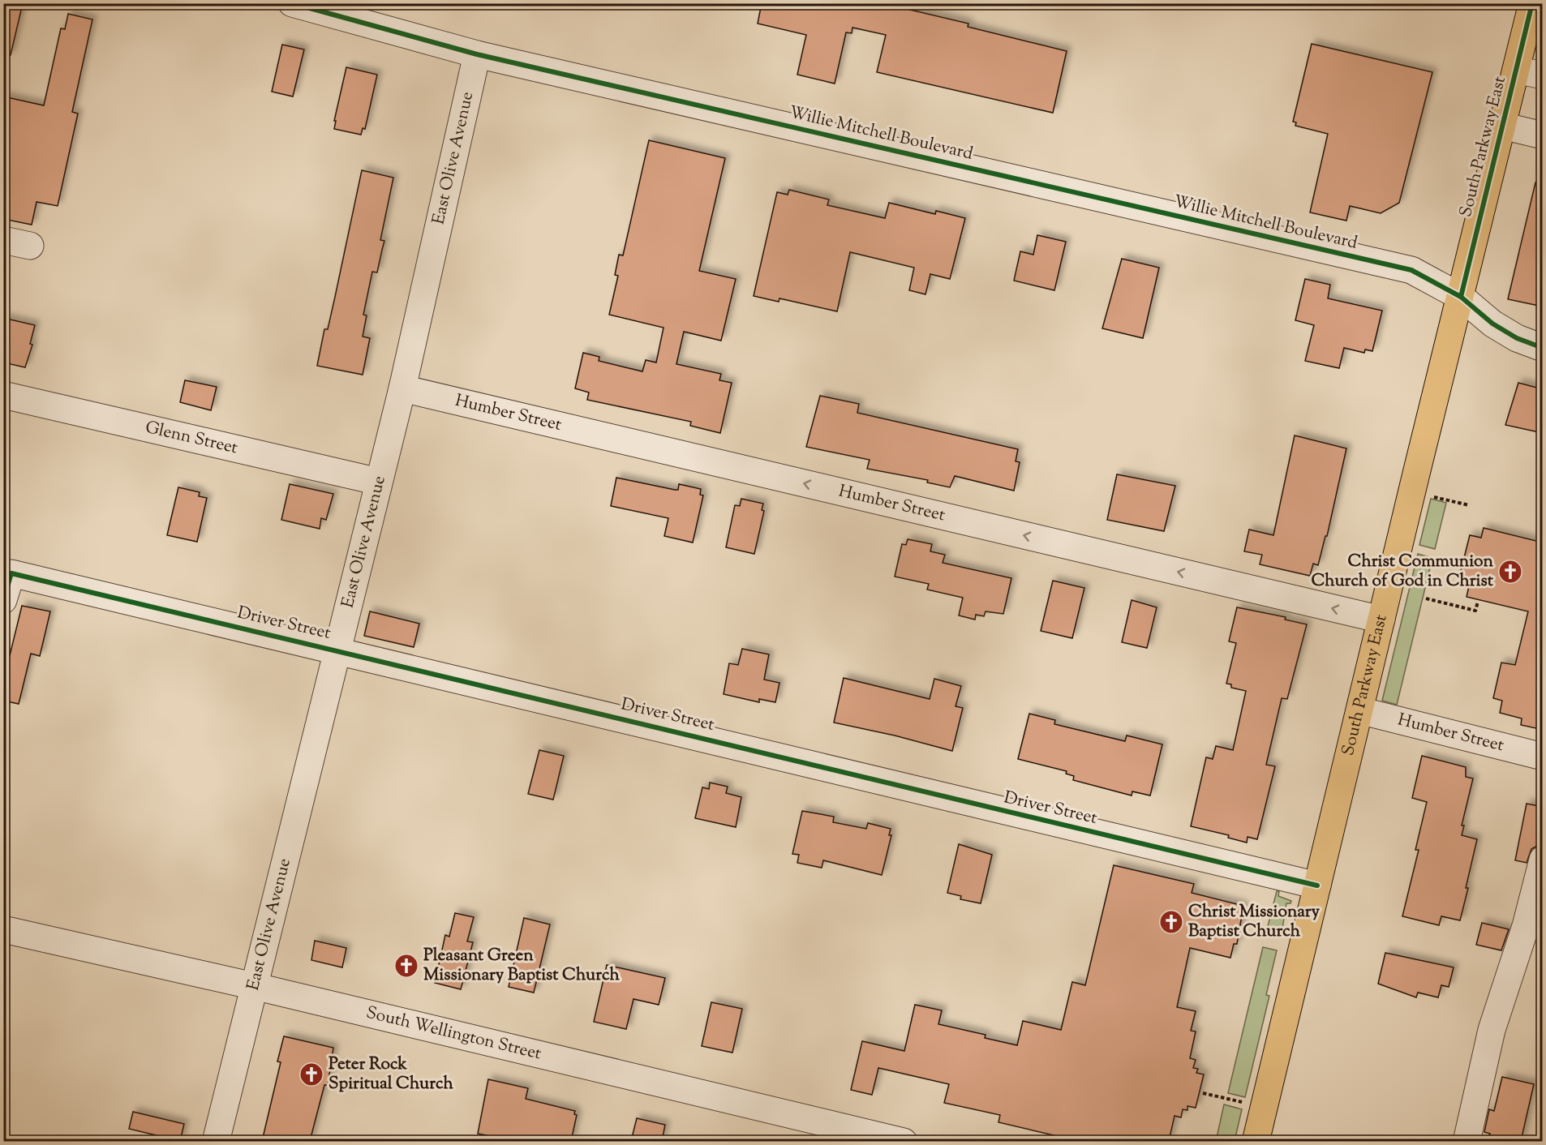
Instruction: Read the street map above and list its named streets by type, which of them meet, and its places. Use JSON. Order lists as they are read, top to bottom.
{
  "streets": {
    "main road": ["South Parkway East"],
    "street": [
      "Willie Mitchell Boulevard",
      "East Olive Avenue",
      "Humber Street",
      "Glenn Street",
      "Driver Street",
      "South Wellington Street"
    ]
  },
  "crossings": [
    ["Willie Mitchell Boulevard", "South Parkway East"],
    ["Willie Mitchell Boulevard", "East Olive Avenue"],
    ["South Parkway East", "Humber Street"],
    ["South Parkway East", "Driver Street"],
    ["East Olive Avenue", "Humber Street"],
    ["East Olive Avenue", "Glenn Street"],
    ["East Olive Avenue", "Driver Street"],
    ["East Olive Avenue", "South Wellington Street"]
  ],
  "one_way": ["Humber Street"],
  "places": {
    "church": [
      "Christ Communion Church of God in Christ",
      "Christ Missionary Baptist Church",
      "Pleasant Green Missionary Baptist Church",
      "Peter Rock Spiritual Church"
    ]
  }
}
